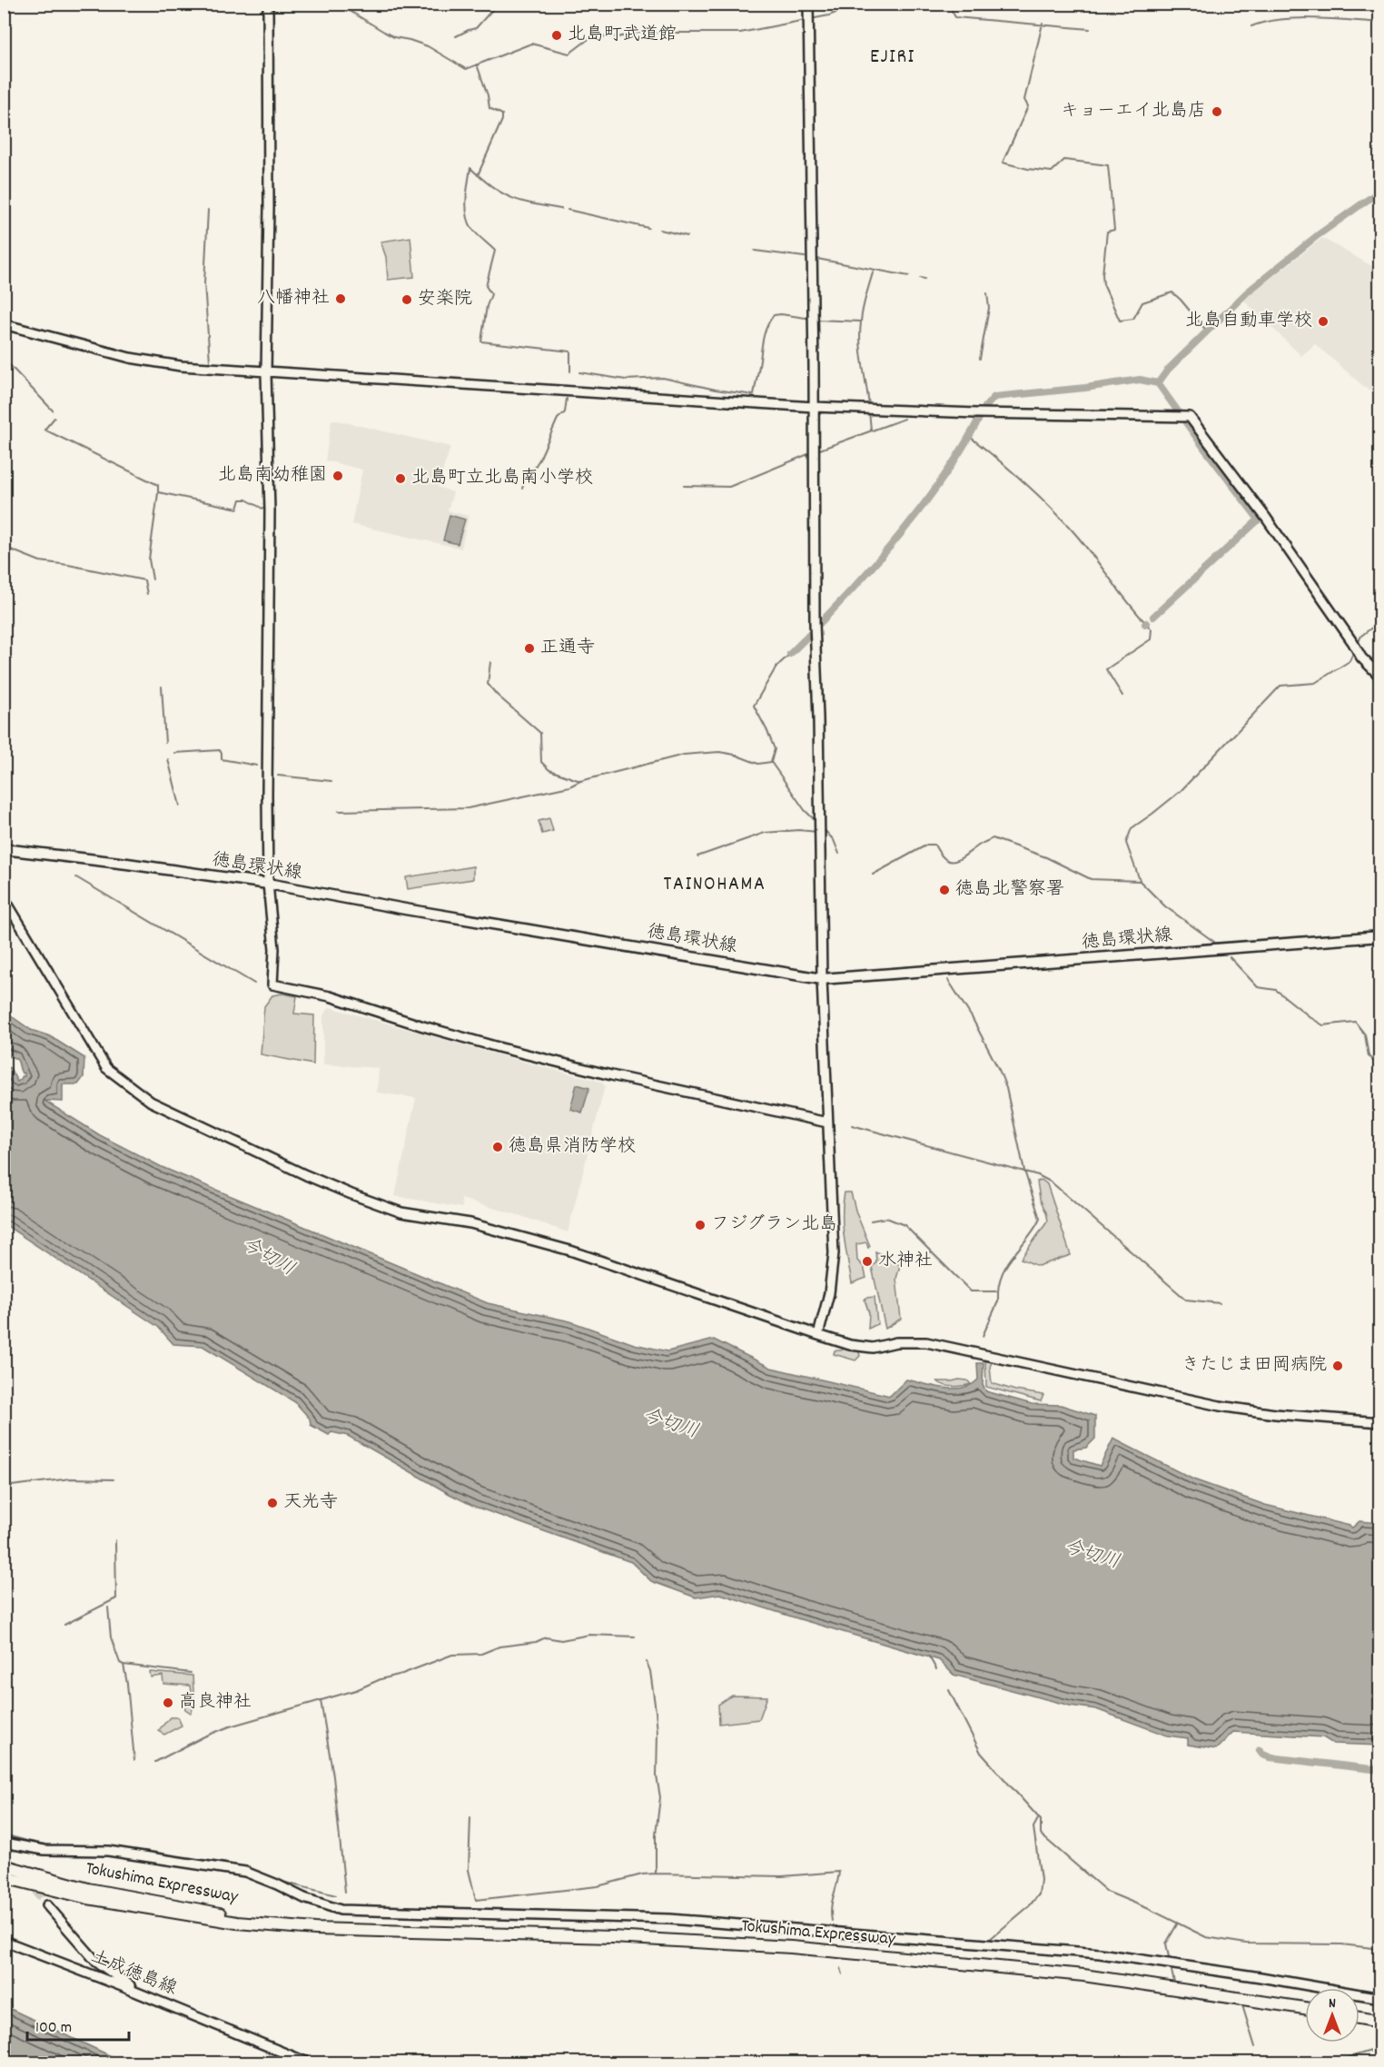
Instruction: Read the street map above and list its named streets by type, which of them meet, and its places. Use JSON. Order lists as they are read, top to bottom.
{
  "streets": {
    "highway": ["Tokushima Expressway"],
    "main road": ["徳島環状線"],
    "street": ["土成徳島線"]
  },
  "districts": ["EJIRI", "TAINOHAMA"],
  "water": ["今切川"],
  "places": [
    "北島町武道館",
    "キョーエイ北島店",
    "八幡神社",
    "安楽院",
    "北島自動車学校",
    "北島南幼稚園",
    "北島町立北島南小学校",
    "正通寺",
    "徳島北警察署",
    "徳島県消防学校",
    "フジグラン北島",
    "水神社",
    "きたじま田岡病院",
    "天光寺",
    "高良神社"
  ],
  "scale_bar": "100 m",
  "north": "top"
}
